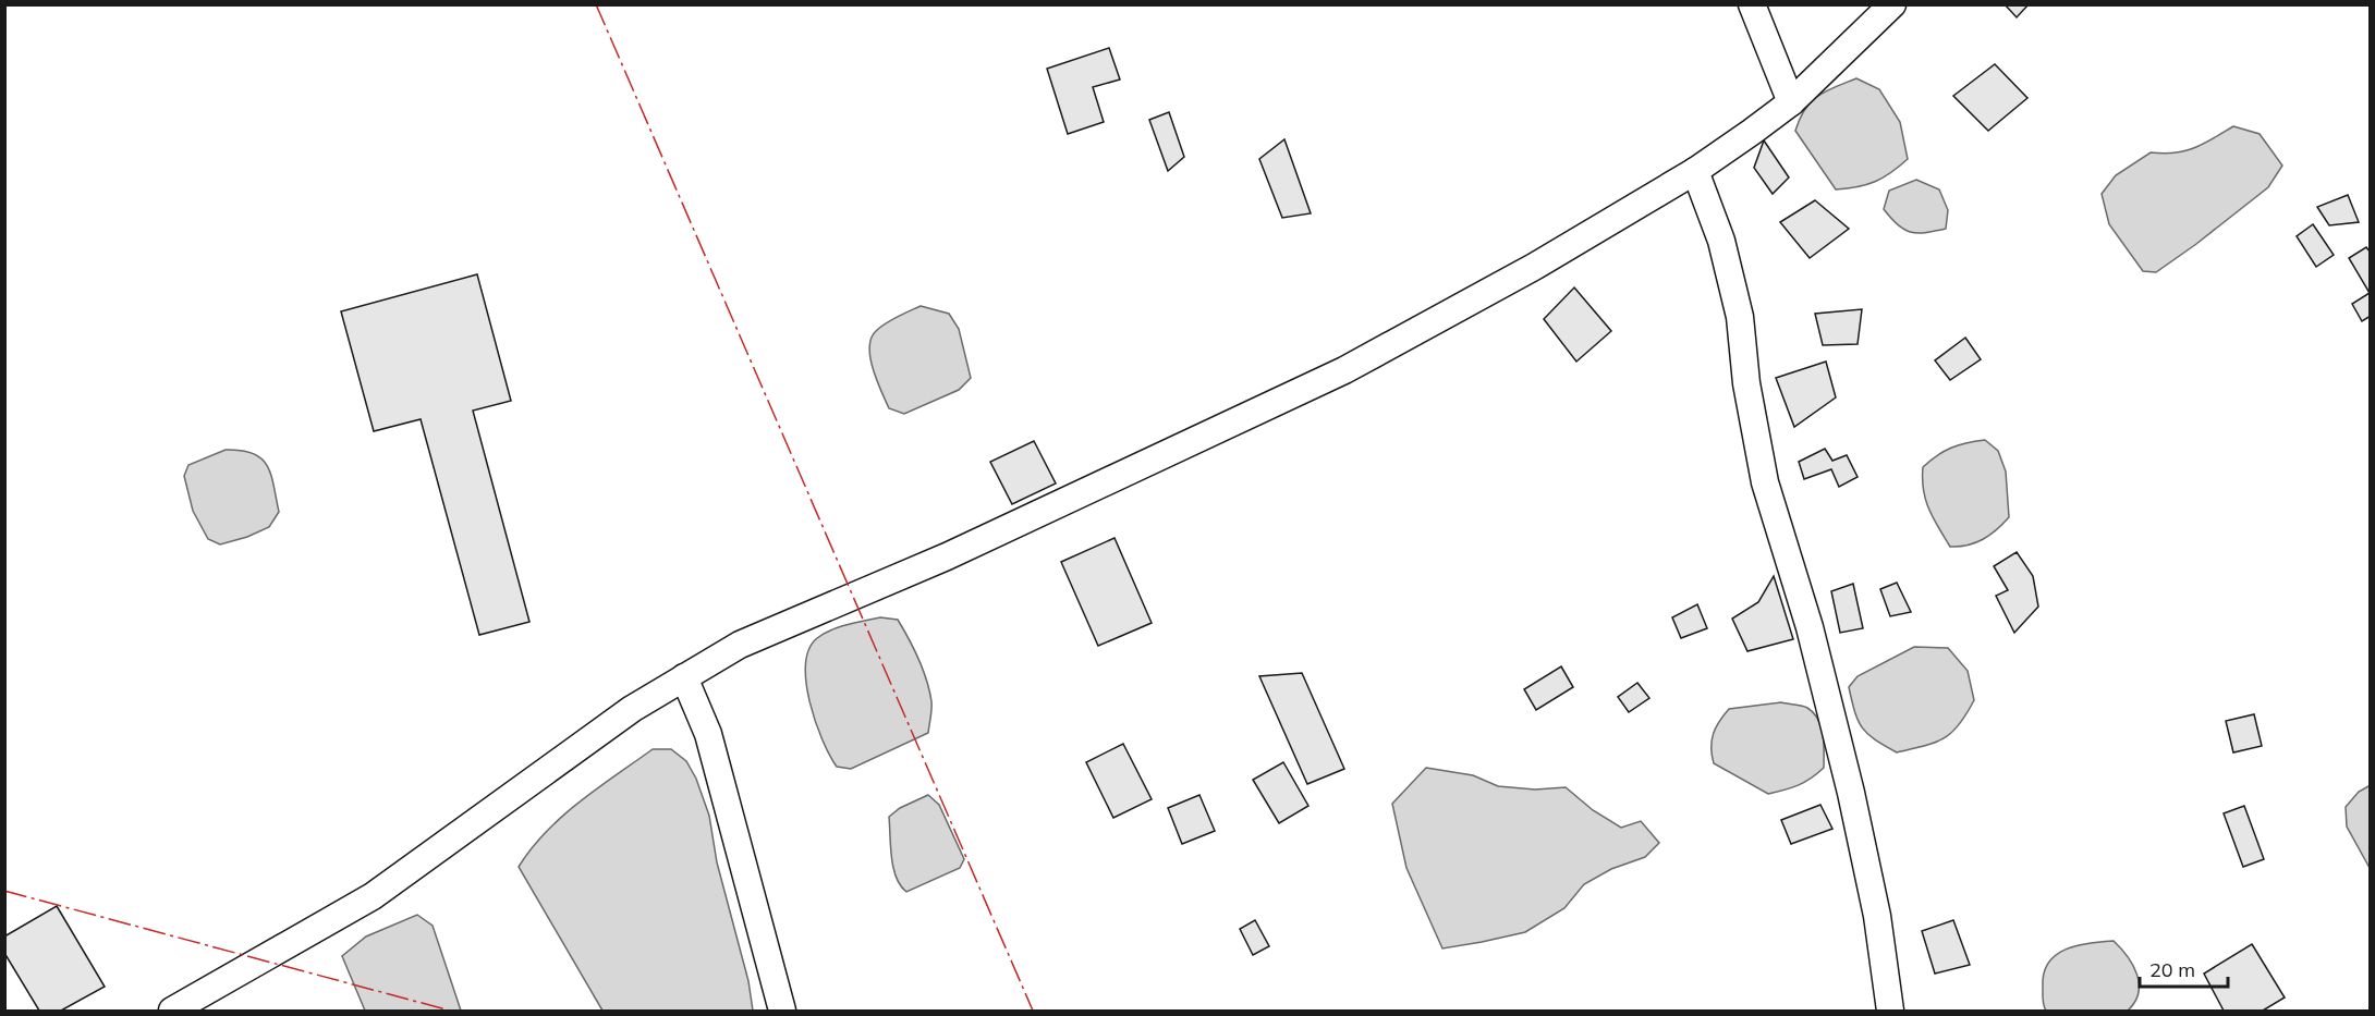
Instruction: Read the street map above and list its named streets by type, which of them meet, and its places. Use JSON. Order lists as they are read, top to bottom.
{
  "scale_bar": "20 m"
}
